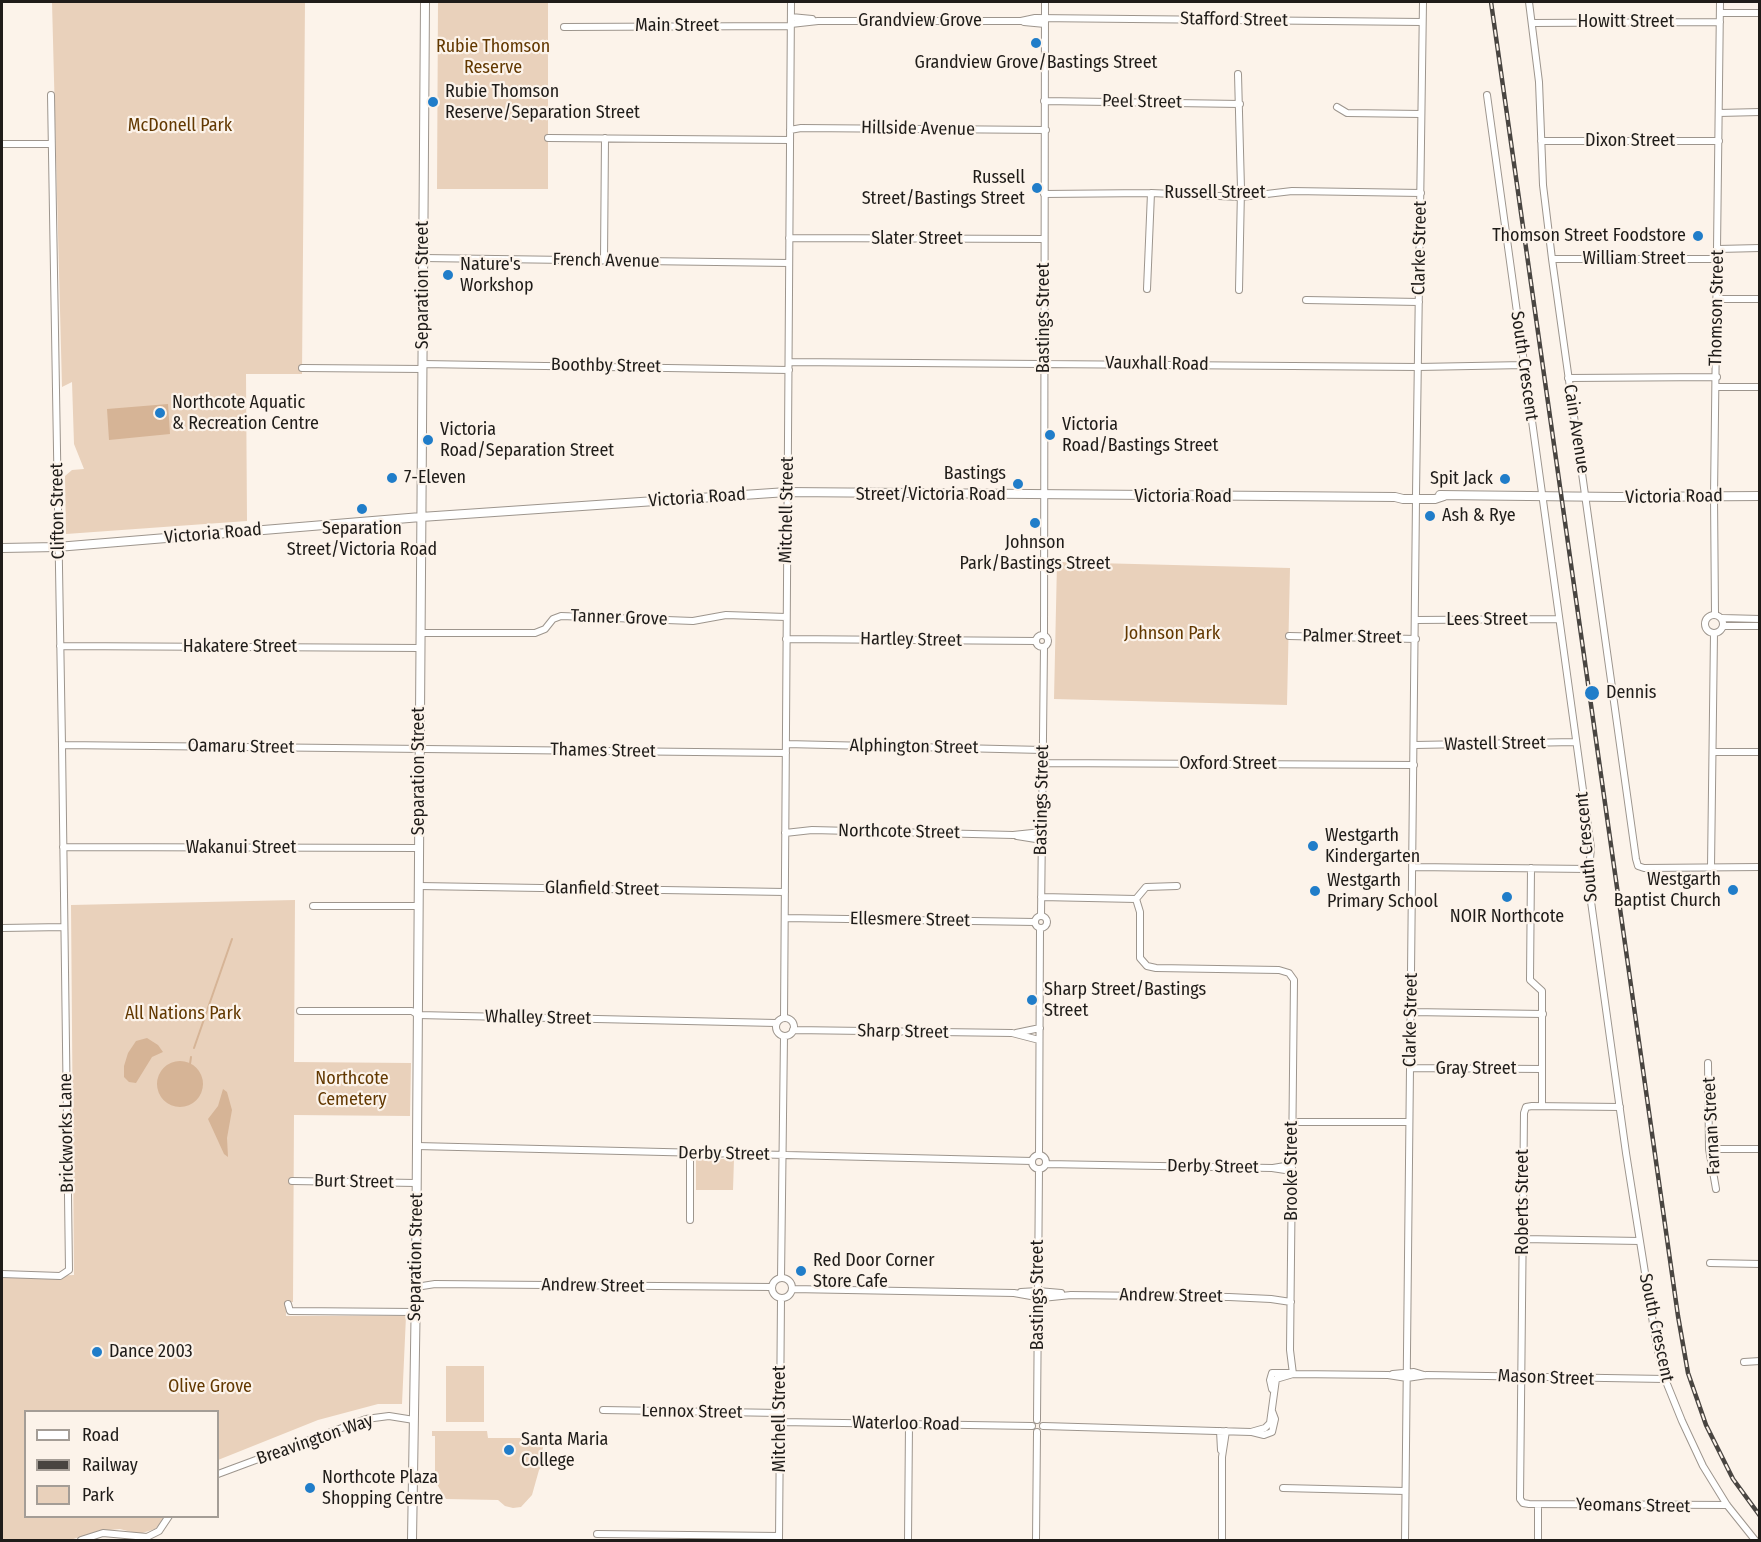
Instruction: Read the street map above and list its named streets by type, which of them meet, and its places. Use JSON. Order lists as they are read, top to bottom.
{
  "streets": {
    "street": [
      "Stafford Street",
      "Grandview Grove",
      "Howitt Street",
      "Main Street",
      "Peel Street",
      "Hillside Avenue",
      "Dixon Street",
      "Russell Street",
      "Slater Street",
      "Clarke Street",
      "William Street",
      "French Avenue",
      "Separation Street",
      "Thomson Street",
      "Bastings Street",
      "Vauxhall Road",
      "Boothby Street",
      "South Crescent",
      "Cain Avenue",
      "Victoria Road",
      "Mitchell Street",
      "Clifton Street",
      "Tanner Grove",
      "Lees Street",
      "Palmer Street",
      "Hartley Street",
      "Hakatere Street",
      "Wastell Street",
      "Oamaru Street",
      "Alphington Street",
      "Thames Street",
      "Oxford Street",
      "Northcote Street",
      "Wakanui Street",
      "Glanfield Street",
      "Ellesmere Street",
      "Whalley Street",
      "Sharp Street",
      "Gray Street",
      "Farnan Street",
      "Brickworks Lane",
      "Derby Street",
      "Brooke Street",
      "Burt Street",
      "Roberts Street",
      "Andrew Street",
      "Mason Street",
      "Lennox Street",
      "Waterloo Road",
      "Breavington Way",
      "Yeomans Street"
    ]
  },
  "crossings": [
    ["Stafford Street", "Grandview Grove"],
    ["Stafford Street", "Clarke Street"],
    ["Stafford Street", "Bastings Street"],
    ["Grandview Grove", "Main Street"],
    ["Grandview Grove", "Bastings Street"],
    ["Grandview Grove", "Mitchell Street"],
    ["Howitt Street", "Thomson Street"],
    ["Howitt Street", "Cain Avenue"],
    ["Main Street", "Mitchell Street"],
    ["Peel Street", "Bastings Street"],
    ["Hillside Avenue", "Bastings Street"],
    ["Hillside Avenue", "Mitchell Street"],
    ["Dixon Street", "Thomson Street"],
    ["Dixon Street", "Cain Avenue"],
    ["Russell Street", "Clarke Street"],
    ["Russell Street", "Bastings Street"],
    ["Slater Street", "Bastings Street"],
    ["Slater Street", "Mitchell Street"],
    ["Clarke Street", "Vauxhall Road"],
    ["Clarke Street", "Victoria Road"],
    ["Clarke Street", "Lees Street"],
    ["Clarke Street", "Palmer Street"],
    ["Clarke Street", "Wastell Street"],
    ["Clarke Street", "Oxford Street"],
    ["Clarke Street", "Gray Street"],
    ["Clarke Street", "Mason Street"],
    ["William Street", "Thomson Street"],
    ["William Street", "Cain Avenue"],
    ["French Avenue", "Separation Street"],
    ["French Avenue", "Mitchell Street"],
    ["Separation Street", "Boothby Street"],
    ["Separation Street", "Victoria Road"],
    ["Separation Street", "Tanner Grove"],
    ["Separation Street", "Hakatere Street"],
    ["Separation Street", "Oamaru Street"],
    ["Separation Street", "Thames Street"],
    ["Separation Street", "Wakanui Street"],
    ["Separation Street", "Glanfield Street"],
    ["Separation Street", "Whalley Street"],
    ["Separation Street", "Derby Street"],
    ["Separation Street", "Burt Street"],
    ["Separation Street", "Andrew Street"],
    ["Separation Street", "Breavington Way"],
    ["Thomson Street", "Victoria Road"],
    ["Bastings Street", "Vauxhall Road"],
    ["Bastings Street", "Victoria Road"],
    ["Bastings Street", "Hartley Street"],
    ["Bastings Street", "Alphington Street"],
    ["Bastings Street", "Oxford Street"],
    ["Bastings Street", "Northcote Street"],
    ["Bastings Street", "Ellesmere Street"],
    ["Bastings Street", "Derby Street"],
    ["Bastings Street", "Andrew Street"],
    ["Bastings Street", "Waterloo Road"],
    ["Vauxhall Road", "Boothby Street"],
    ["Vauxhall Road", "South Crescent"],
    ["Vauxhall Road", "Mitchell Street"],
    ["Boothby Street", "Mitchell Street"],
    ["South Crescent", "Victoria Road"],
    ["South Crescent", "Lees Street"],
    ["South Crescent", "Wastell Street"],
    ["South Crescent", "Mason Street"],
    ["South Crescent", "Yeomans Street"],
    ["Cain Avenue", "Victoria Road"],
    ["Victoria Road", "Mitchell Street"],
    ["Victoria Road", "Clifton Street"],
    ["Mitchell Street", "Tanner Grove"],
    ["Mitchell Street", "Hartley Street"],
    ["Mitchell Street", "Alphington Street"],
    ["Mitchell Street", "Thames Street"],
    ["Mitchell Street", "Northcote Street"],
    ["Mitchell Street", "Glanfield Street"],
    ["Mitchell Street", "Ellesmere Street"],
    ["Mitchell Street", "Whalley Street"],
    ["Mitchell Street", "Sharp Street"],
    ["Mitchell Street", "Andrew Street"],
    ["Mitchell Street", "Lennox Street"],
    ["Mitchell Street", "Waterloo Road"],
    ["Clifton Street", "Hakatere Street"],
    ["Clifton Street", "Oamaru Street"],
    ["Clifton Street", "Wakanui Street"],
    ["Clifton Street", "Brickworks Lane"],
    ["Oamaru Street", "Thames Street"],
    ["Whalley Street", "Sharp Street"],
    ["Derby Street", "Brooke Street"],
    ["Brooke Street", "Andrew Street"],
    ["Brooke Street", "Mason Street"],
    ["Roberts Street", "Mason Street"],
    ["Roberts Street", "Yeomans Street"]
  ],
  "parks": [
    "Rubie Thomson Reserve",
    "McDonell Park",
    "Johnson Park",
    "All Nations Park",
    "Northcote Cemetery",
    "Olive Grove"
  ],
  "places": [
    "Grandview Grove/Bastings Street",
    "Rubie Thomson Reserve/Separation Street",
    "Russell Street/Bastings Street",
    "Thomson Street Foodstore",
    "Nature's Workshop",
    "Northcote Aquatic & Recreation Centre",
    "Victoria Road/Bastings Street",
    "Victoria Road/Separation Street",
    "7-Eleven",
    "Spit Jack",
    "Bastings Street/Victoria Road",
    "Separation Street/Victoria Road",
    "Ash & Rye",
    "Johnson Park/Bastings Street",
    "Dennis",
    "Westgarth Kindergarten",
    "Westgarth Baptist Church",
    "Westgarth Primary School",
    "NOIR Northcote",
    "Sharp Street/Bastings Street",
    "Red Door Corner Store Cafe",
    "Dance 2003",
    "Santa Maria College",
    "Northcote Plaza Shopping Centre"
  ],
  "legend": ["Road", "Railway", "Park"]
}
